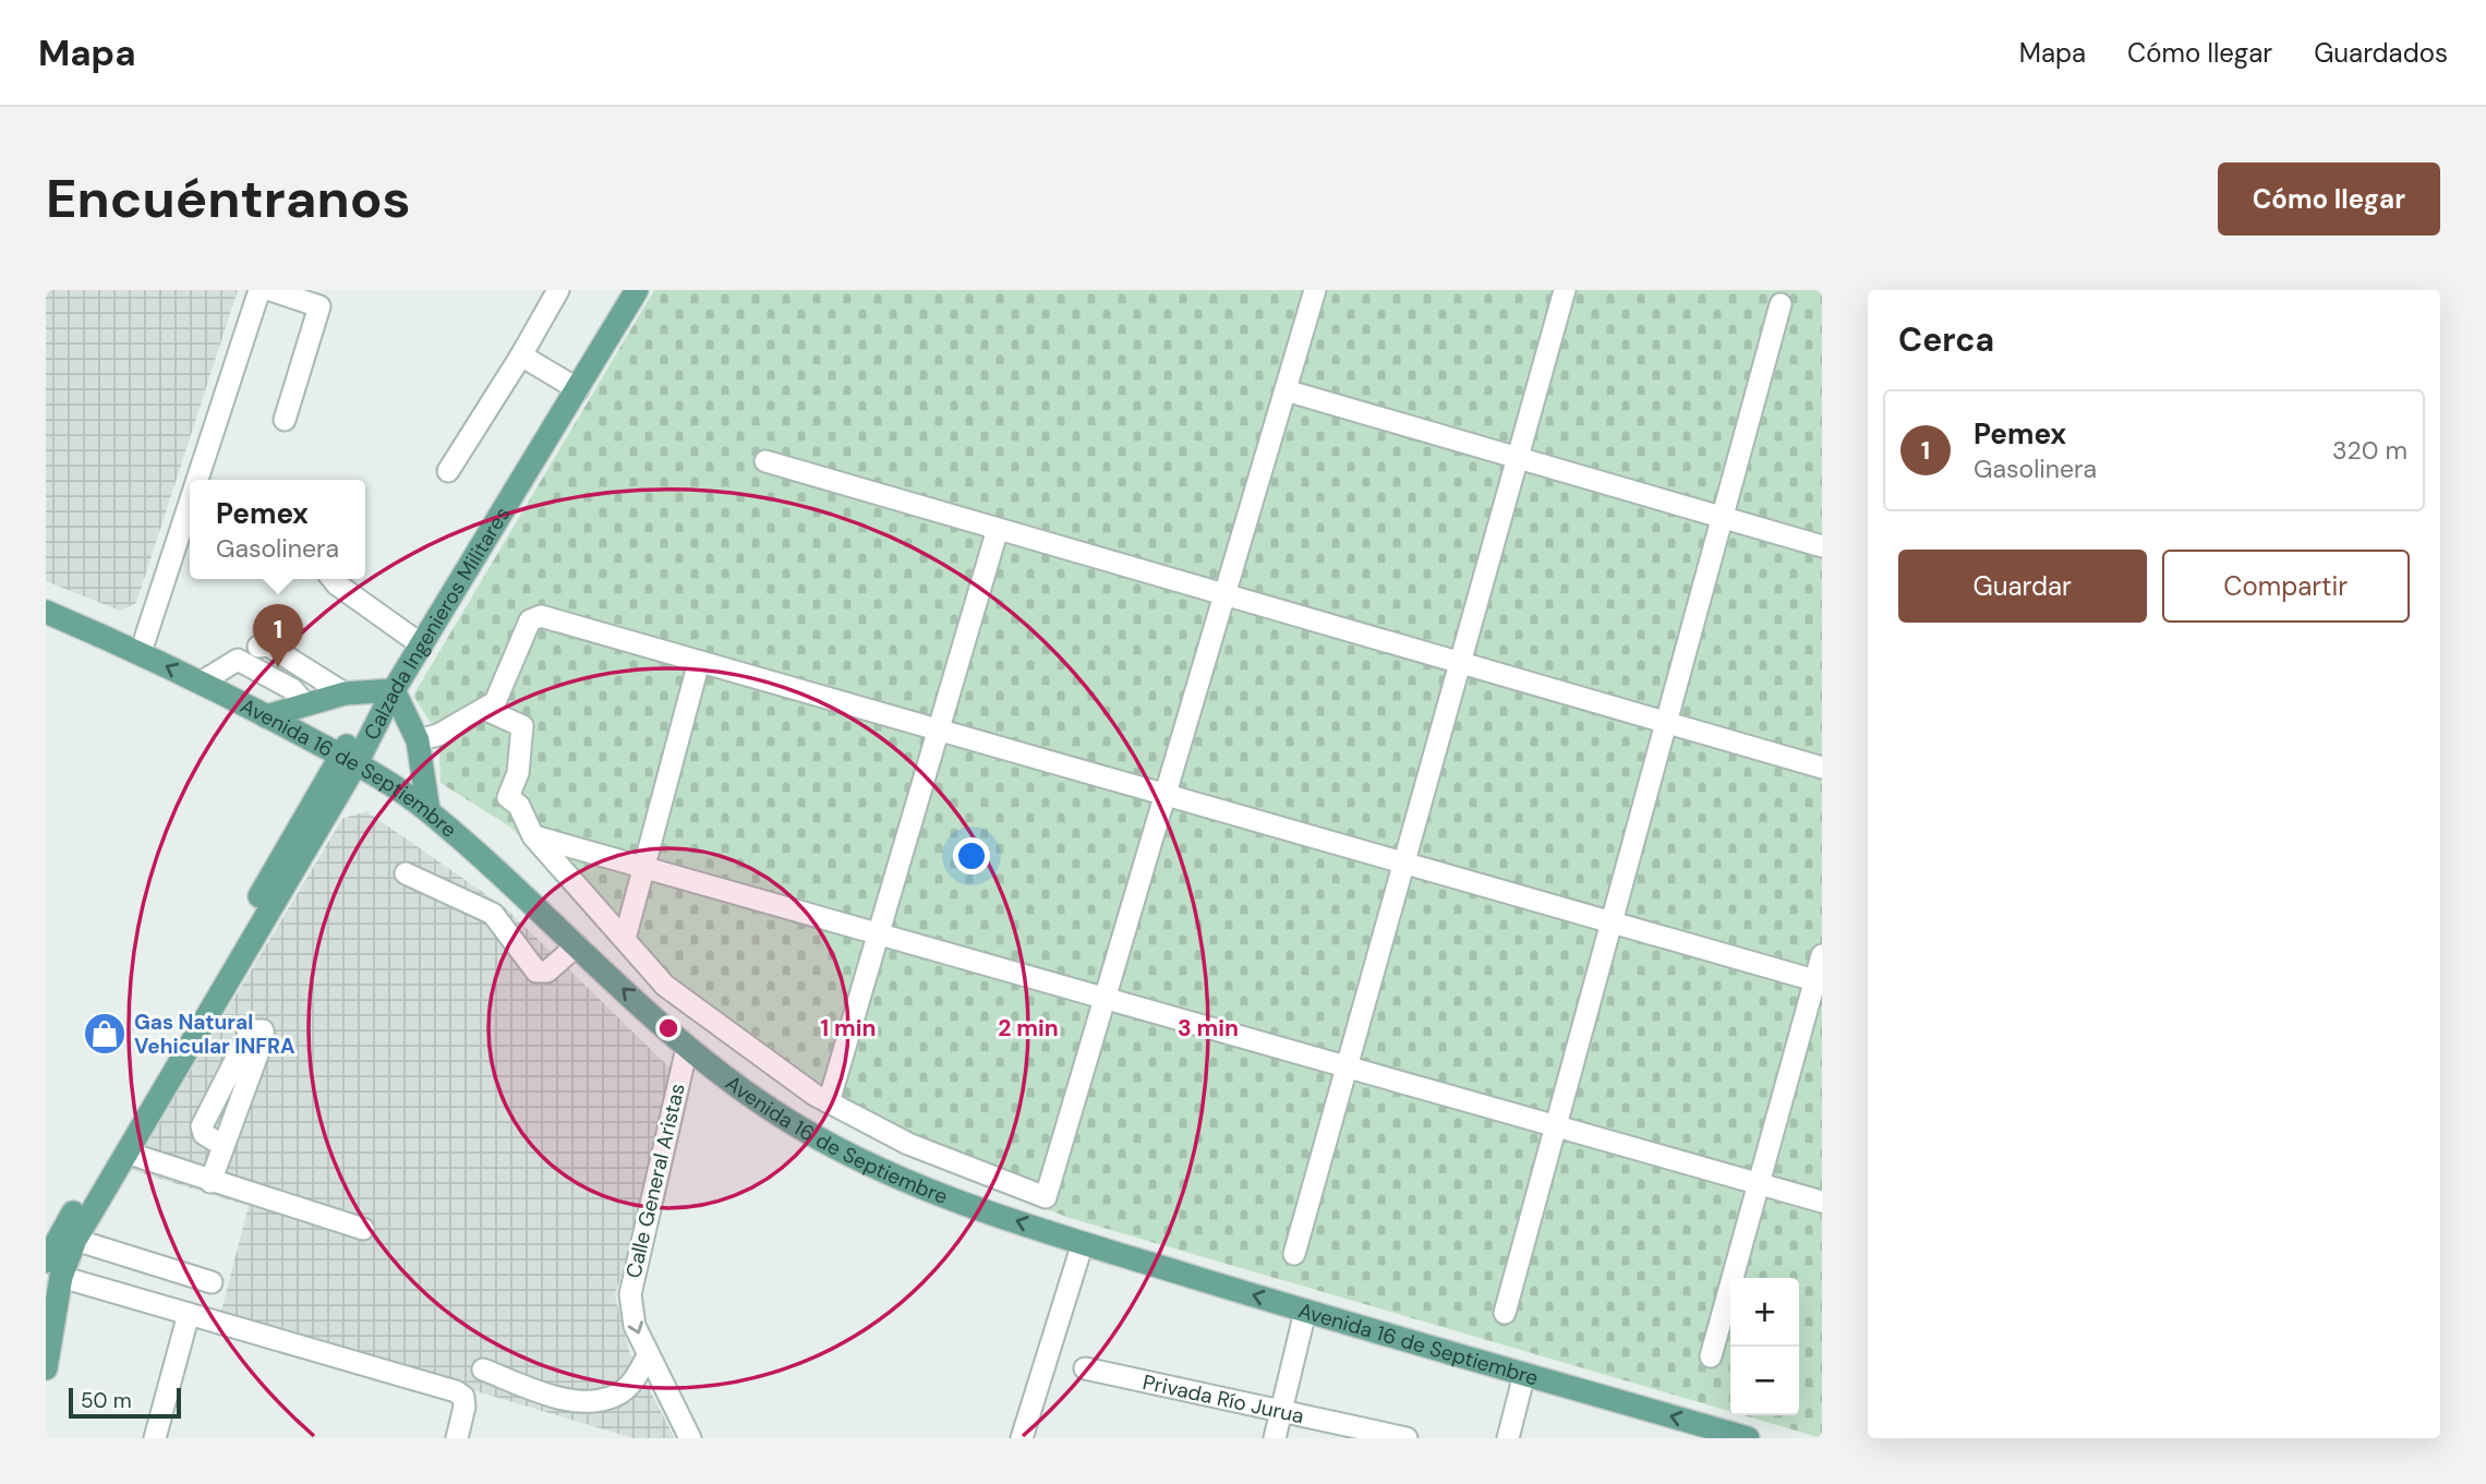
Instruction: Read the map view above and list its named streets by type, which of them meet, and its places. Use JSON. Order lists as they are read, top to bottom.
{
  "streets": {
    "main road": ["Calzada Ingenieros Militares", "Avenida 16 de Septiembre"],
    "street": ["Calle General Aristas", "Privada Río Jurua"]
  },
  "crossings": [
    ["Calzada Ingenieros Militares", "Avenida 16 de Septiembre"],
    ["Avenida 16 de Septiembre", "Calle General Aristas"]
  ],
  "one_way": ["Avenida 16 de Septiembre", "Calle General Aristas"],
  "places": {
    "shop": ["Gas Natural Vehicular INFRA"]
  },
  "scale_bar": "50 m",
  "page": {
    "header": "Mapa",
    "nav": ["Mapa", "Cómo llegar", "Guardados"],
    "buttons": [
      "Cómo llegar",
      ["Guardar", "Compartir"]
    ],
    "title": "Encuéntranos",
    "heading": "Cerca",
    "list": [
      {
        "mark": "1",
        "name": "Pemex",
        "note": "Gasolinera",
        "value": "320 m"
      }
    ],
    "popup": ["Pemex", "Gasolinera"],
    "pins": "1",
    "map_buttons": ["+", "−"],
    "scale": "50 m"
  },
  "rings": ["1 min", "2 min", "3 min"]
}
